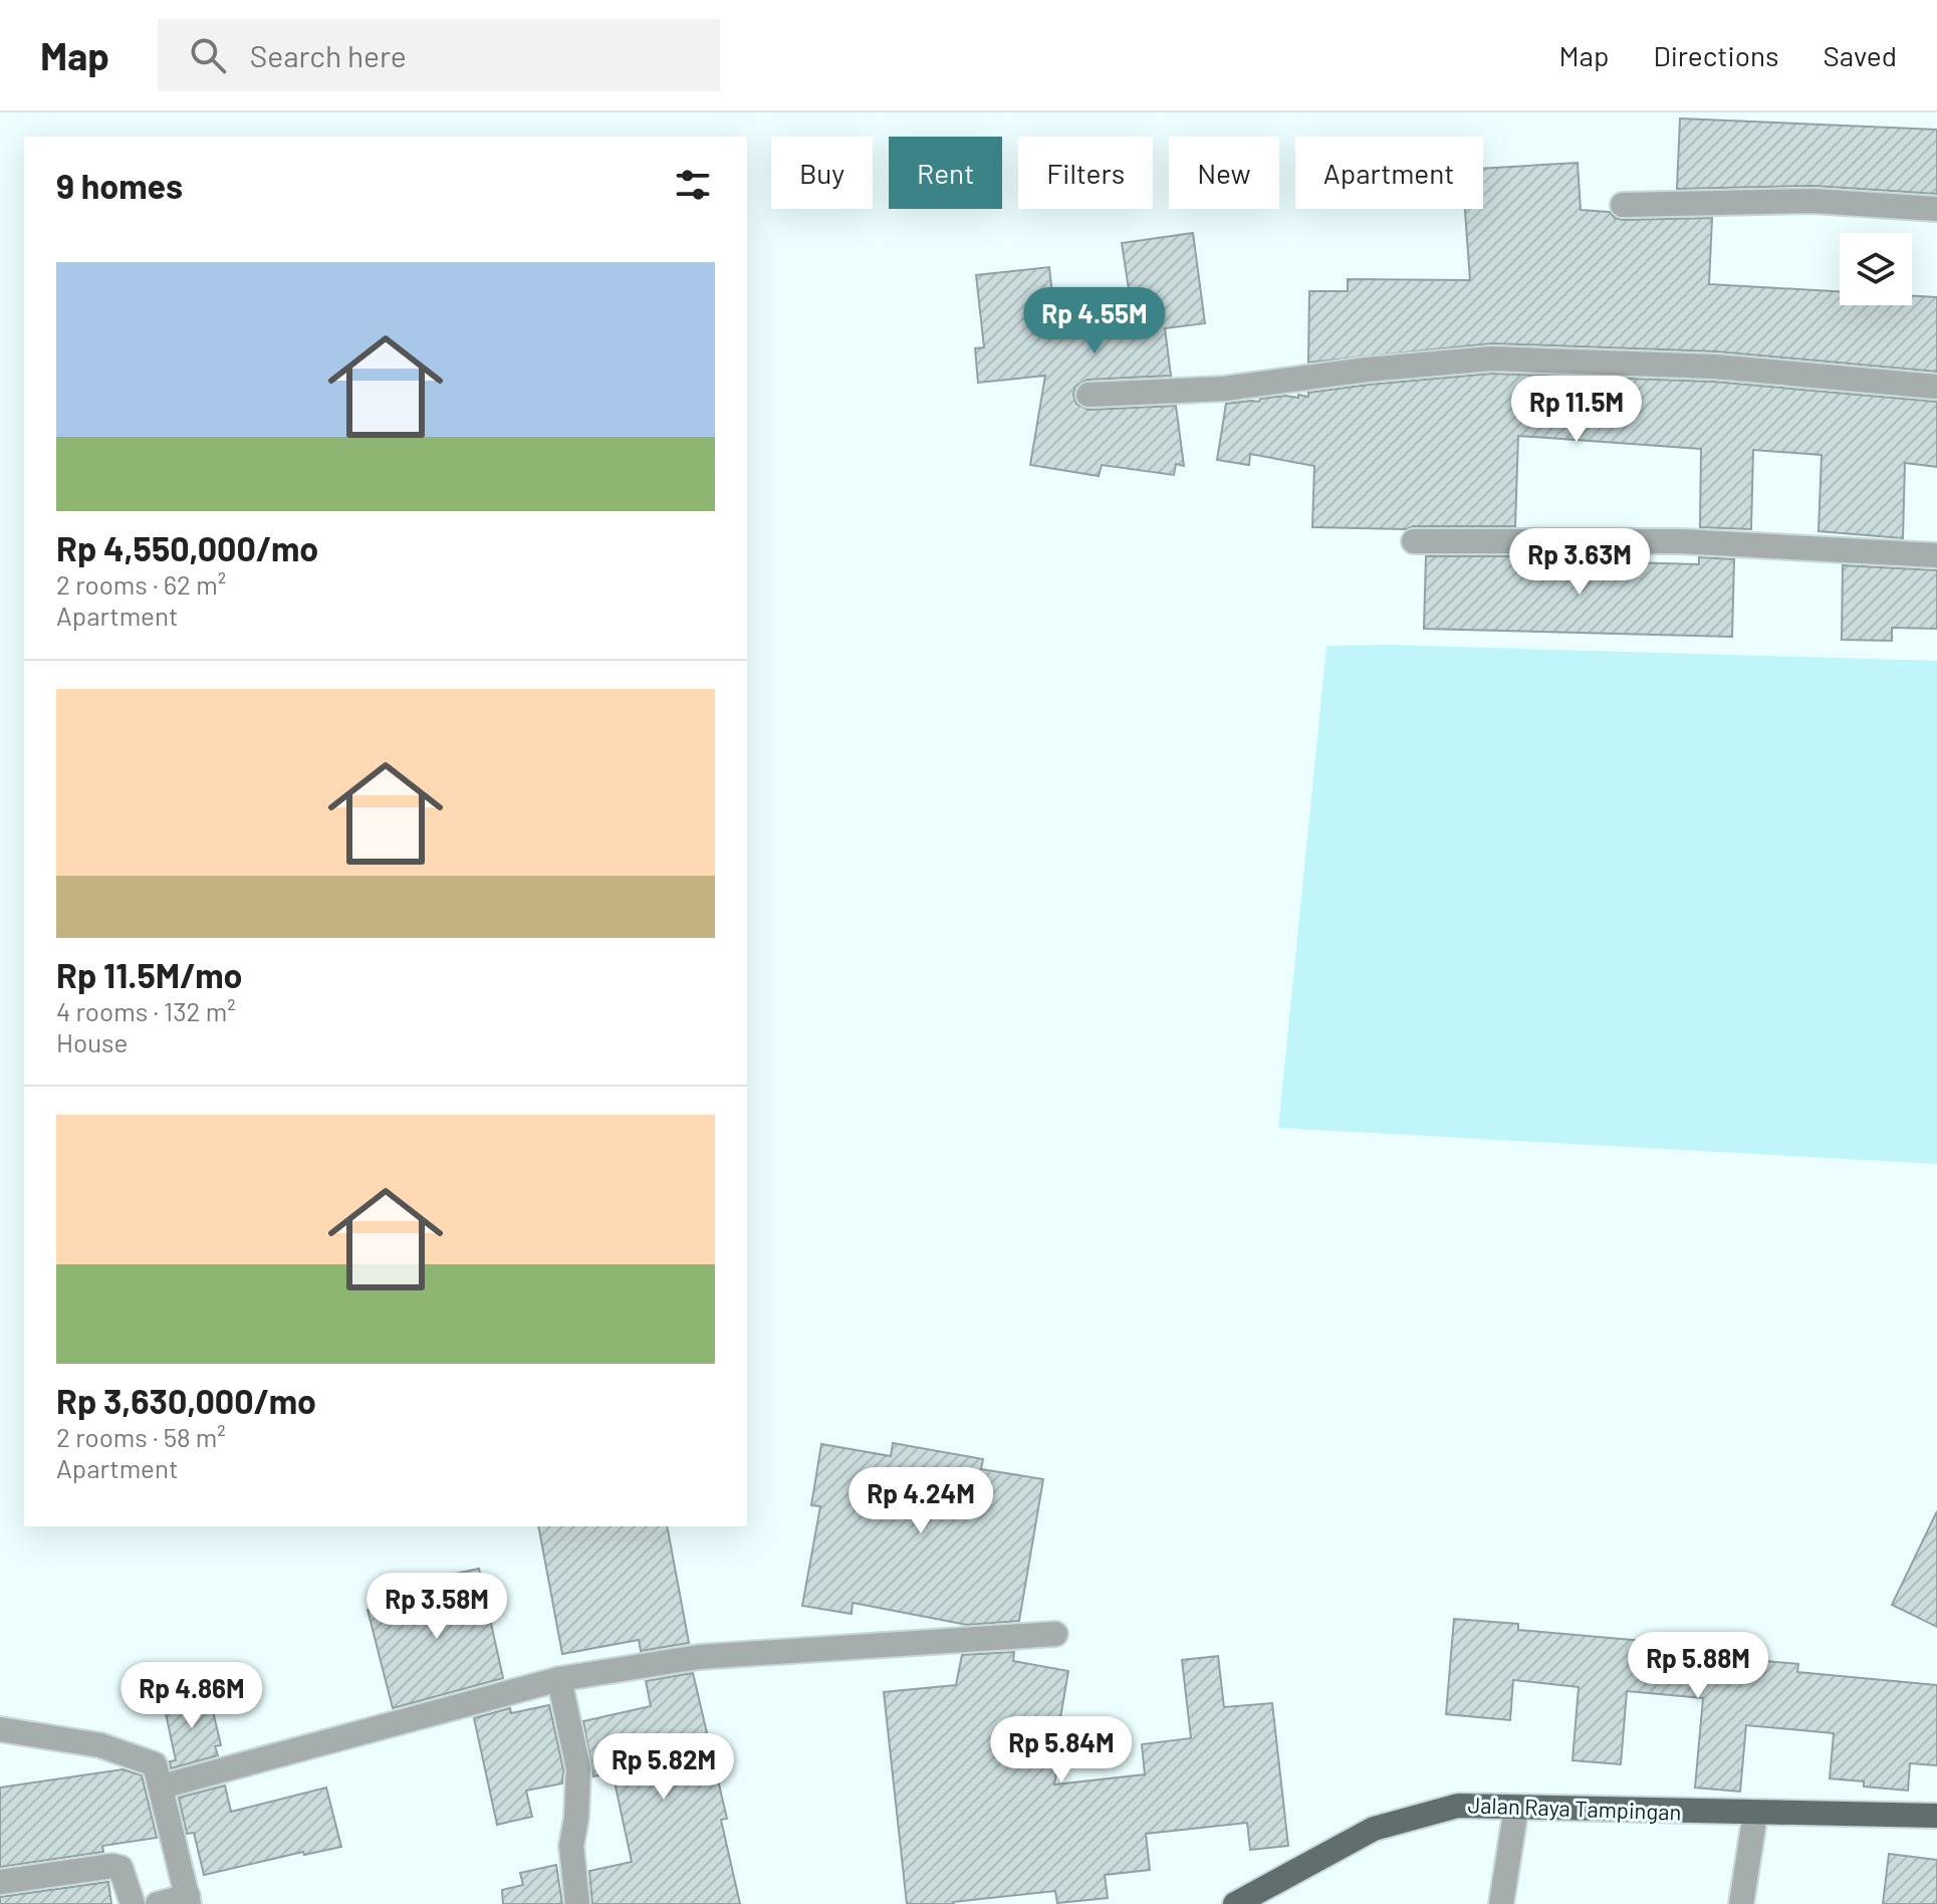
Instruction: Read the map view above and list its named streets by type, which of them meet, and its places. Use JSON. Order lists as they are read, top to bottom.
{
  "streets": {
    "main road": ["Jalan Raya Tampingan"]
  },
  "page": {
    "header": "Map",
    "search": "Search here",
    "nav": ["Map", "Directions", "Saved"],
    "chip": [
      "Buy",
      "Rent",
      "Filters",
      "New",
      "Apartment"
    ],
    "heading": "9 homes",
    "list": [
      {
        "name": "Rp 4,550,000/mo",
        "note": "2 rooms · 62 m² · Apartment"
      },
      {
        "name": "Rp 11.5M/mo",
        "note": "4 rooms · 132 m² · House"
      },
      {
        "name": "Rp 3,630,000/mo",
        "note": "2 rooms · 58 m² · Apartment"
      }
    ],
    "price": [
      "Rp 4.55M",
      "Rp 11.5M",
      "Rp 3.63M",
      "Rp 4.24M",
      "Rp 3.58M",
      "Rp 5.88M",
      "Rp 4.86M",
      "Rp 5.84M",
      "Rp 5.82M"
    ]
  }
}
